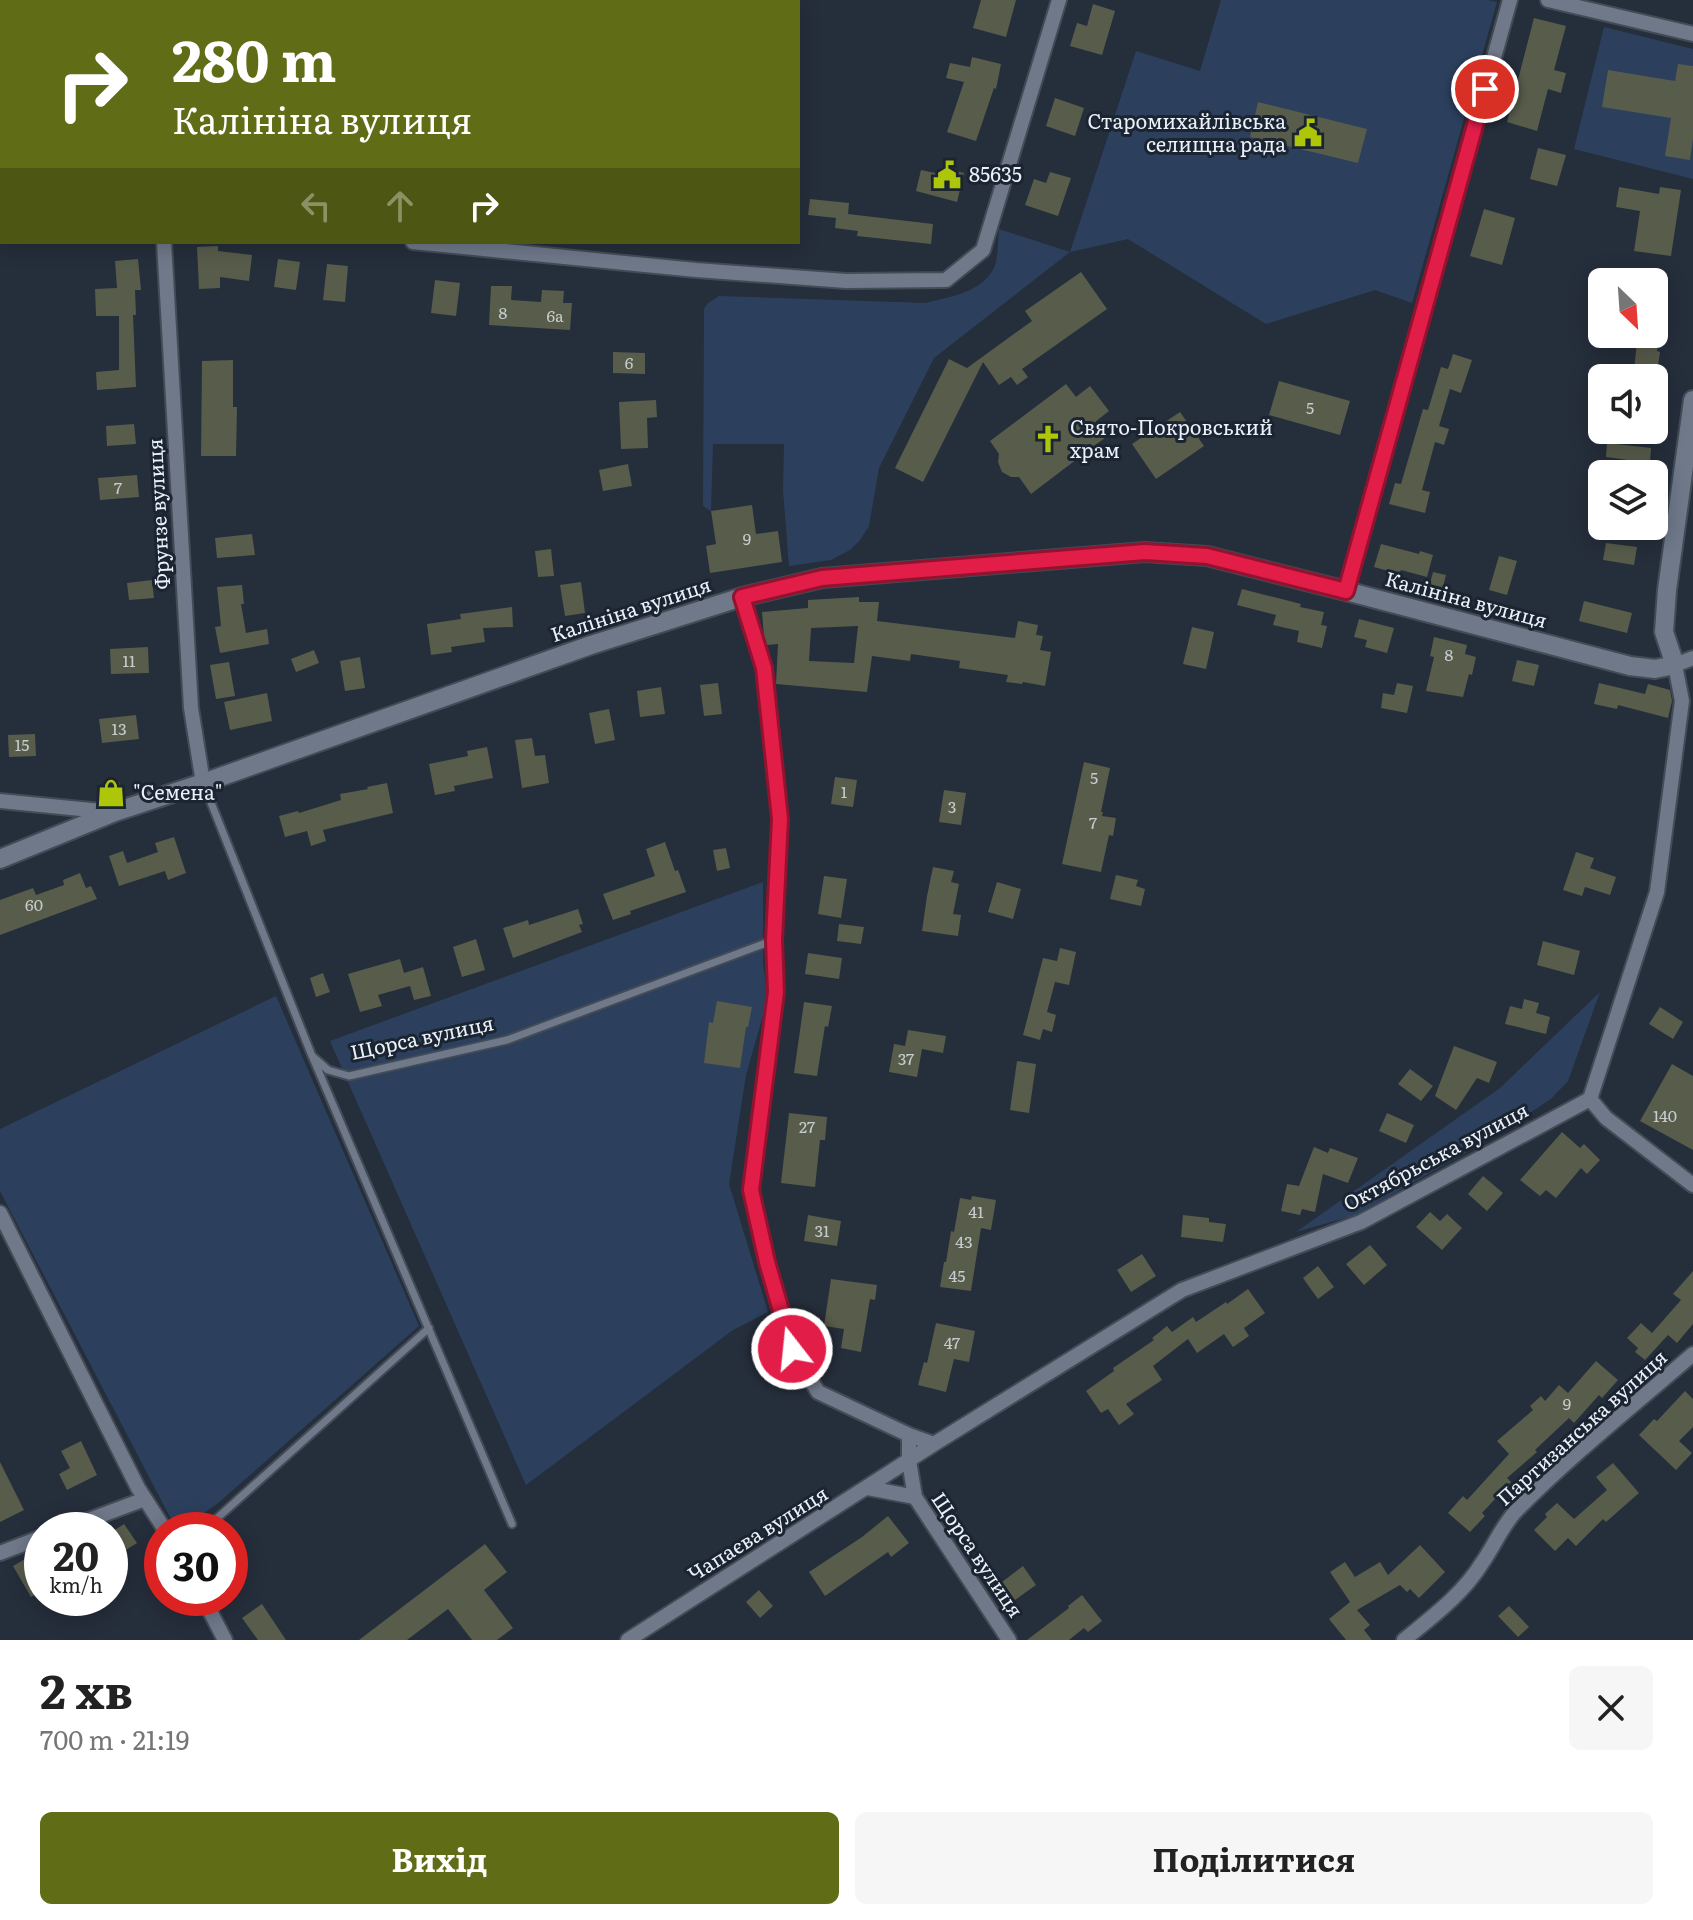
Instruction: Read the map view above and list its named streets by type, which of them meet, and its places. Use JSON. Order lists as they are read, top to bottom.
{
  "streets": {
    "street": [
      "Фрунзе вулиця",
      "Калініна вулиця",
      "Щорса вулиця",
      "Октябрьська вулиця",
      "Партизанська вулиця",
      "Чапаєва вулиця"
    ]
  },
  "crossings": [
    ["Фрунзе вулиця", "Калініна вулиця"],
    ["Щорса вулиця", "Октябрьська вулиця"],
    ["Щорса вулиця", "Чапаєва вулиця"],
    ["Октябрьська вулиця", "Чапаєва вулиця"]
  ],
  "places": {
    "public building": ["Старомихайлівська селищна рада", "85635"],
    "church": ["Свято-Покровський храм"],
    "shop": ["\"Семена\""]
  },
  "house_numbers": [
    "8",
    "6а",
    "6",
    "5",
    "7",
    "9",
    "8",
    "11",
    "13",
    "15",
    "5",
    "1",
    "3",
    "7",
    "60",
    "37",
    "140",
    "27",
    "41",
    "31",
    "43",
    "45",
    "47",
    "9"
  ],
  "north": "bottom right",
  "page": {
    "turn": ["280 m", "Калініна вулиця"],
    "speed": "20 km/h",
    "limit": "30",
    "heading": ["2 хв", "700 m · 21:19"],
    "buttons": ["Вихід", "Поділитися"]
  }
}
